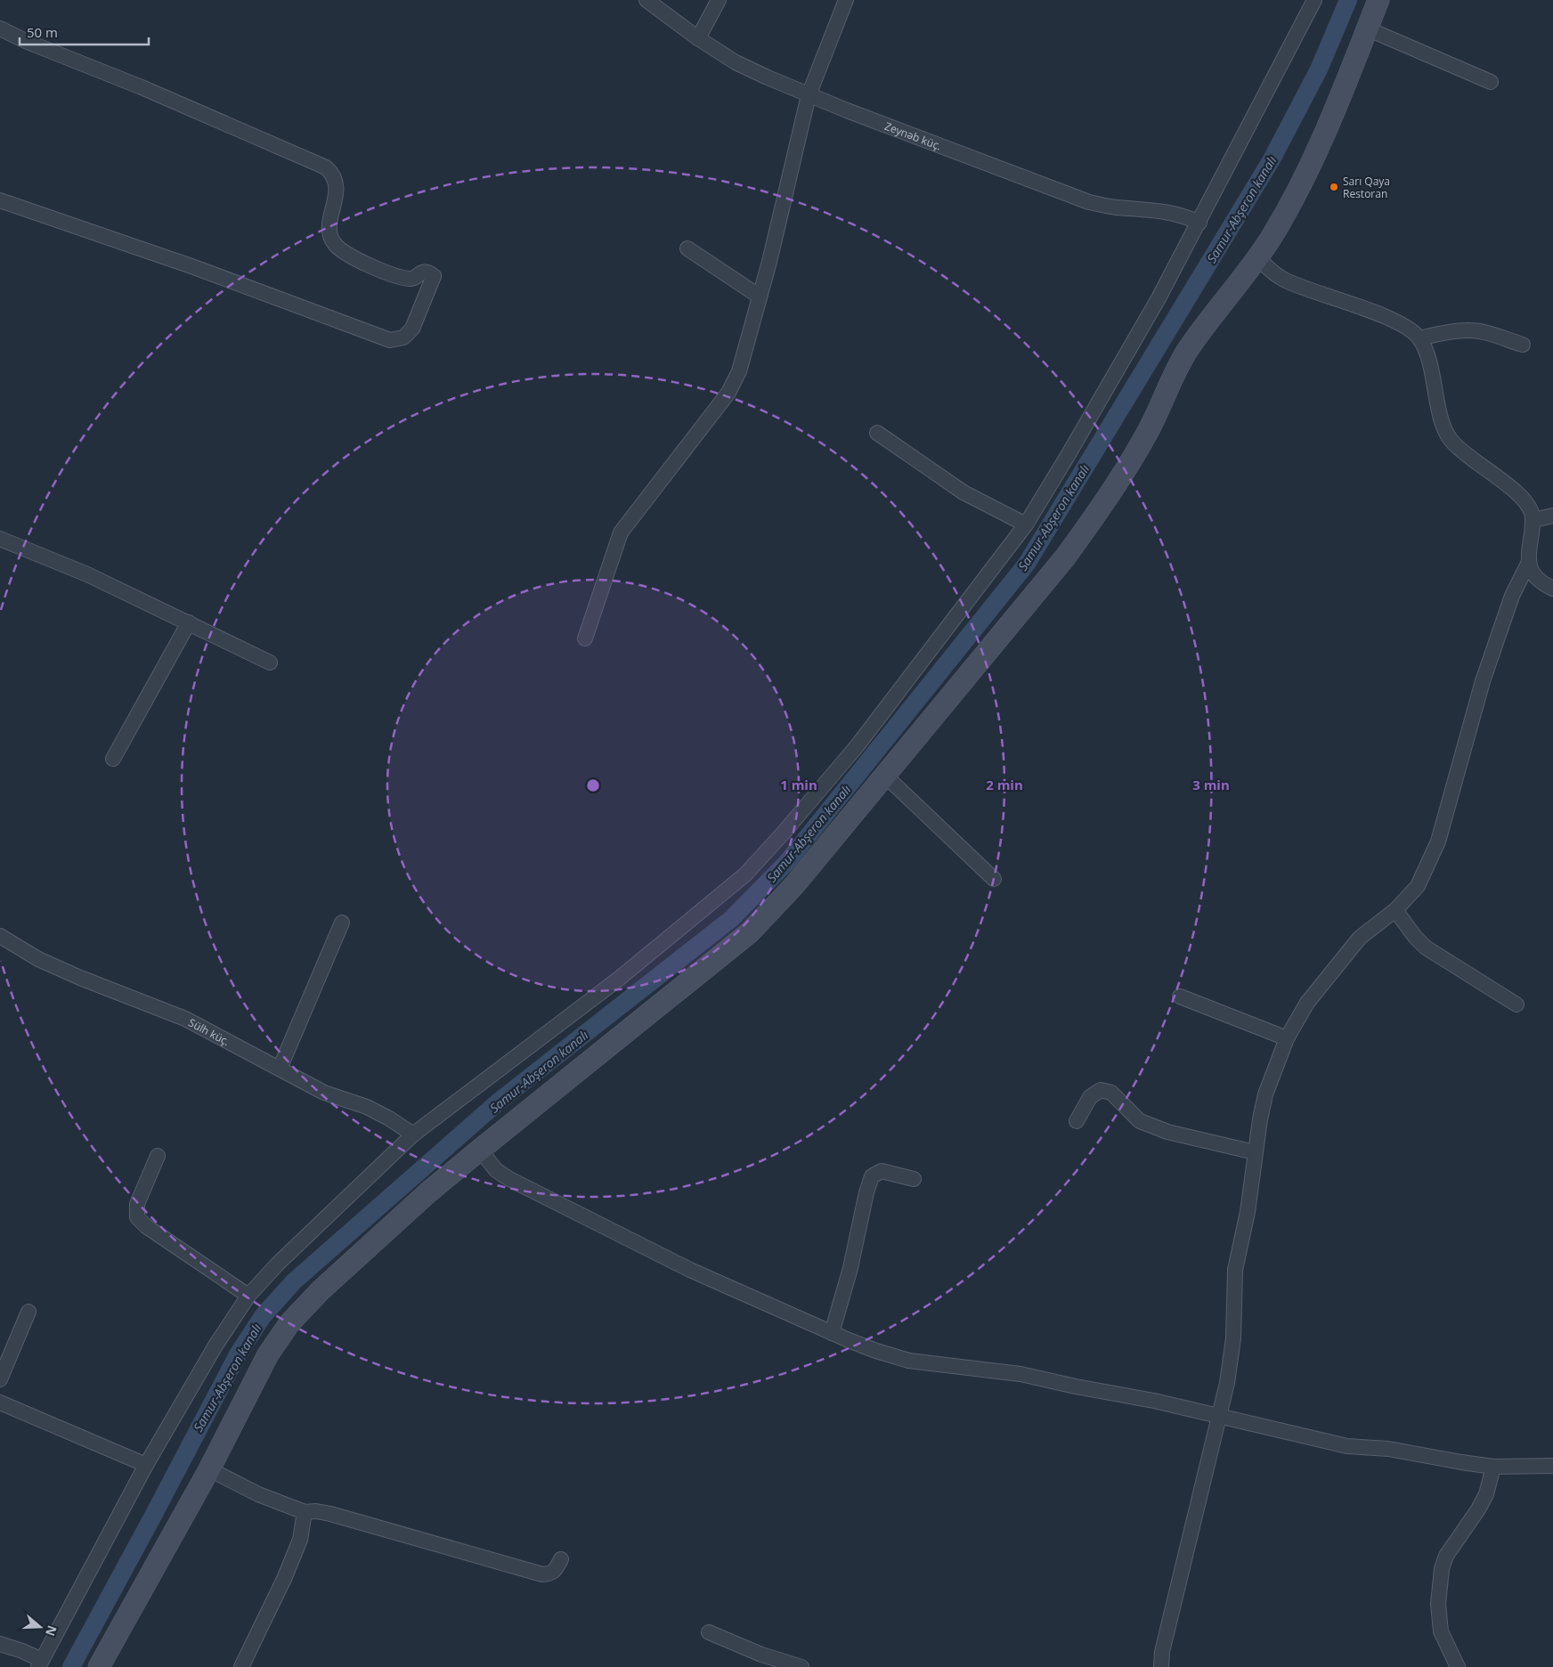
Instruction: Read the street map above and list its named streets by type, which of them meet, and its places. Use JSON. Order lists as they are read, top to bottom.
{
  "streets": {
    "street": ["Zeynəb küç.", "Sülh küç."]
  },
  "water": ["Samur-Abşeron kanalı"],
  "places": ["Sarı Qaya Restoran"],
  "scale_bar": "50 m",
  "north": "right",
  "rings": ["1 min", "2 min", "3 min"]
}
